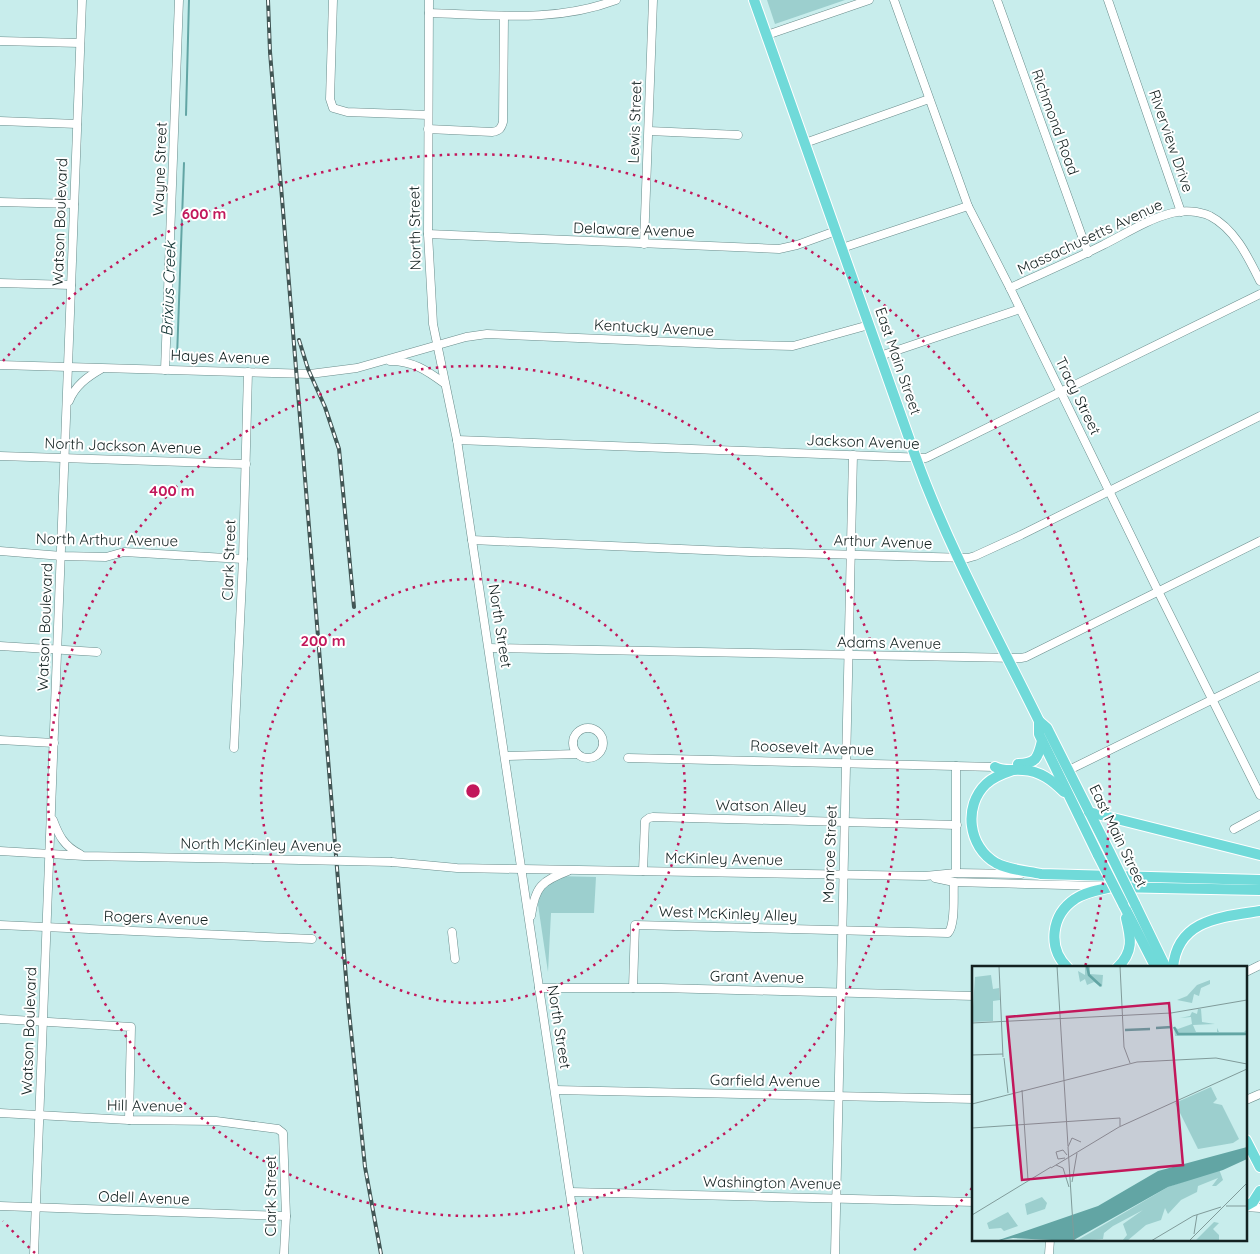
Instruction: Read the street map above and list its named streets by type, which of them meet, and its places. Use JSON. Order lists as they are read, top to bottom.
{
  "streets": {
    "main road": ["East Main Street"],
    "street": [
      "Lewis Street",
      "Richmond Road",
      "Riverview Drive",
      "Wayne Street",
      "Watson Boulevard",
      "North Street",
      "Delaware Avenue",
      "Massachusetts Avenue",
      "Kentucky Avenue",
      "Hayes Avenue",
      "Tracy Street",
      "Jackson Avenue",
      "North Jackson Avenue",
      "North Arthur Avenue",
      "Arthur Avenue",
      "Clark Street",
      "Adams Avenue",
      "Roosevelt Avenue",
      "Watson Alley",
      "North McKinley Avenue",
      "Monroe Street",
      "McKinley Avenue",
      "West McKinley Alley",
      "Rogers Avenue",
      "Grant Avenue",
      "Garfield Avenue",
      "Hill Avenue",
      "Washington Avenue",
      "Odell Avenue"
    ]
  },
  "crossings": [
    ["Lewis Street", "Delaware Avenue"],
    ["Richmond Road", "Massachusetts Avenue"],
    ["Riverview Drive", "Massachusetts Avenue"],
    ["Wayne Street", "Hayes Avenue"],
    ["Watson Boulevard", "Hayes Avenue"],
    ["Watson Boulevard", "North Jackson Avenue"],
    ["Watson Boulevard", "North Arthur Avenue"],
    ["Watson Boulevard", "North McKinley Avenue"],
    ["Watson Boulevard", "Rogers Avenue"],
    ["Watson Boulevard", "Hill Avenue"],
    ["Watson Boulevard", "Odell Avenue"],
    ["North Street", "Delaware Avenue"],
    ["North Street", "Kentucky Avenue"],
    ["North Street", "Hayes Avenue"],
    ["North Street", "Jackson Avenue"],
    ["North Street", "Arthur Avenue"],
    ["North Street", "Adams Avenue"],
    ["North Street", "North McKinley Avenue"],
    ["North Street", "McKinley Avenue"],
    ["North Street", "Grant Avenue"],
    ["North Street", "Garfield Avenue"],
    ["North Street", "Washington Avenue"],
    ["Delaware Avenue", "East Main Street"],
    ["Massachusetts Avenue", "Tracy Street"],
    ["Kentucky Avenue", "Hayes Avenue"],
    ["Kentucky Avenue", "East Main Street"],
    ["Hayes Avenue", "Clark Street"],
    ["East Main Street", "Jackson Avenue"],
    ["East Main Street", "Arthur Avenue"],
    ["East Main Street", "Adams Avenue"],
    ["Tracy Street", "Jackson Avenue"],
    ["Tracy Street", "Arthur Avenue"],
    ["Tracy Street", "Adams Avenue"],
    ["Jackson Avenue", "Monroe Street"],
    ["North Jackson Avenue", "Clark Street"],
    ["North Arthur Avenue", "Clark Street"],
    ["Arthur Avenue", "Monroe Street"],
    ["Clark Street", "Hill Avenue"],
    ["Clark Street", "Odell Avenue"],
    ["Adams Avenue", "Monroe Street"],
    ["Roosevelt Avenue", "Monroe Street"],
    ["Watson Alley", "Monroe Street"],
    ["Watson Alley", "McKinley Avenue"],
    ["North McKinley Avenue", "McKinley Avenue"],
    ["Monroe Street", "McKinley Avenue"],
    ["Monroe Street", "West McKinley Alley"],
    ["Monroe Street", "Grant Avenue"],
    ["Monroe Street", "Garfield Avenue"],
    ["Monroe Street", "Washington Avenue"],
    ["McKinley Avenue", "West McKinley Alley"],
    ["West McKinley Alley", "Grant Avenue"]
  ],
  "water": ["Brixius Creek"],
  "rings": ["600 m", "400 m", "200 m"]
}
